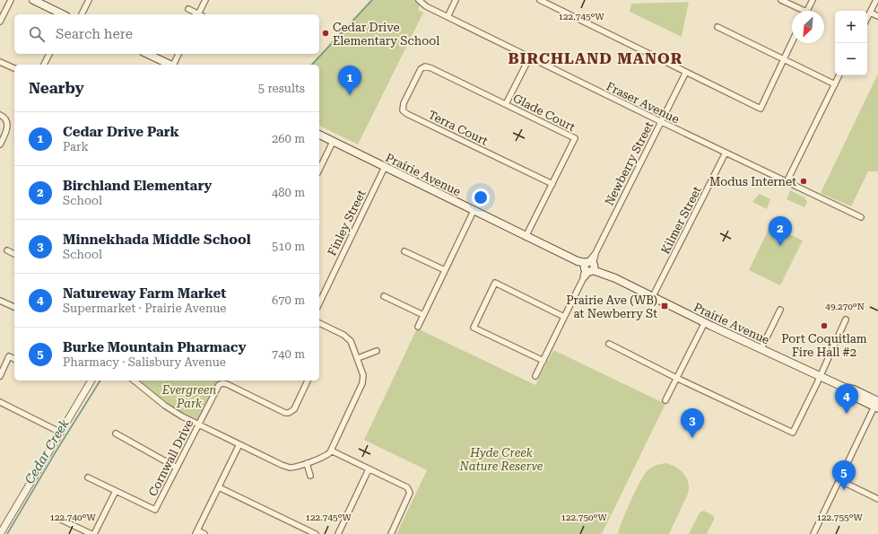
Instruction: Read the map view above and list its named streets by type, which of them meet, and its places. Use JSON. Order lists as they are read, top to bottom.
{
  "streets": {
    "main road": ["Prairie Avenue"],
    "street": [
      "Fraser Avenue",
      "Glade Court",
      "Terra Court",
      "Newberry Street",
      "Kilmer Street",
      "Finley Street",
      "Cornwall Drive"
    ]
  },
  "crossings": [
    ["Fraser Avenue", "Newberry Street"],
    ["Fraser Avenue", "Kilmer Street"],
    ["Glade Court", "Terra Court"],
    ["Glade Court", "Prairie Avenue"],
    ["Newberry Street", "Prairie Avenue"],
    ["Prairie Avenue", "Kilmer Street"],
    ["Prairie Avenue", "Finley Street"]
  ],
  "districts": ["BIRCHLAND MANOR"],
  "water": ["Cedar Creek"],
  "parks": ["Evergreen Park", "Hyde Creek Nature Reserve"],
  "places": {
    "other": ["Cedar Drive Elementary School", "Modus Internet", "Port Coquitlam Fire Hall #2"],
    "transit": ["Prairie Ave (WB) at Newberry St"]
  },
  "north": "bottom left",
  "page": {
    "map_buttons": ["+", "−"],
    "search": "Search here",
    "heading": ["Nearby", "5 results"],
    "pins": [
      "1",
      "2",
      "4",
      "3",
      "5"
    ],
    "list": [
      {
        "mark": "1",
        "name": "Cedar Drive Park",
        "note": "Park",
        "value": "260 m"
      },
      {
        "mark": "2",
        "name": "Birchland Elementary",
        "note": "School",
        "value": "480 m"
      },
      {
        "mark": "3",
        "name": "Minnekhada Middle School",
        "note": "School",
        "value": "510 m"
      },
      {
        "mark": "4",
        "name": "Natureway Farm Market",
        "note": "Supermarket · Prairie Avenue",
        "value": "670 m"
      },
      {
        "mark": "5",
        "name": "Burke Mountain Pharmacy",
        "note": "Pharmacy · Salisbury Avenue",
        "value": "740 m"
      }
    ]
  },
  "coordinates": [
    "122.745°W",
    "49.270°N",
    "122.740°W",
    "122.750°W",
    "122.755°W"
  ]
}
